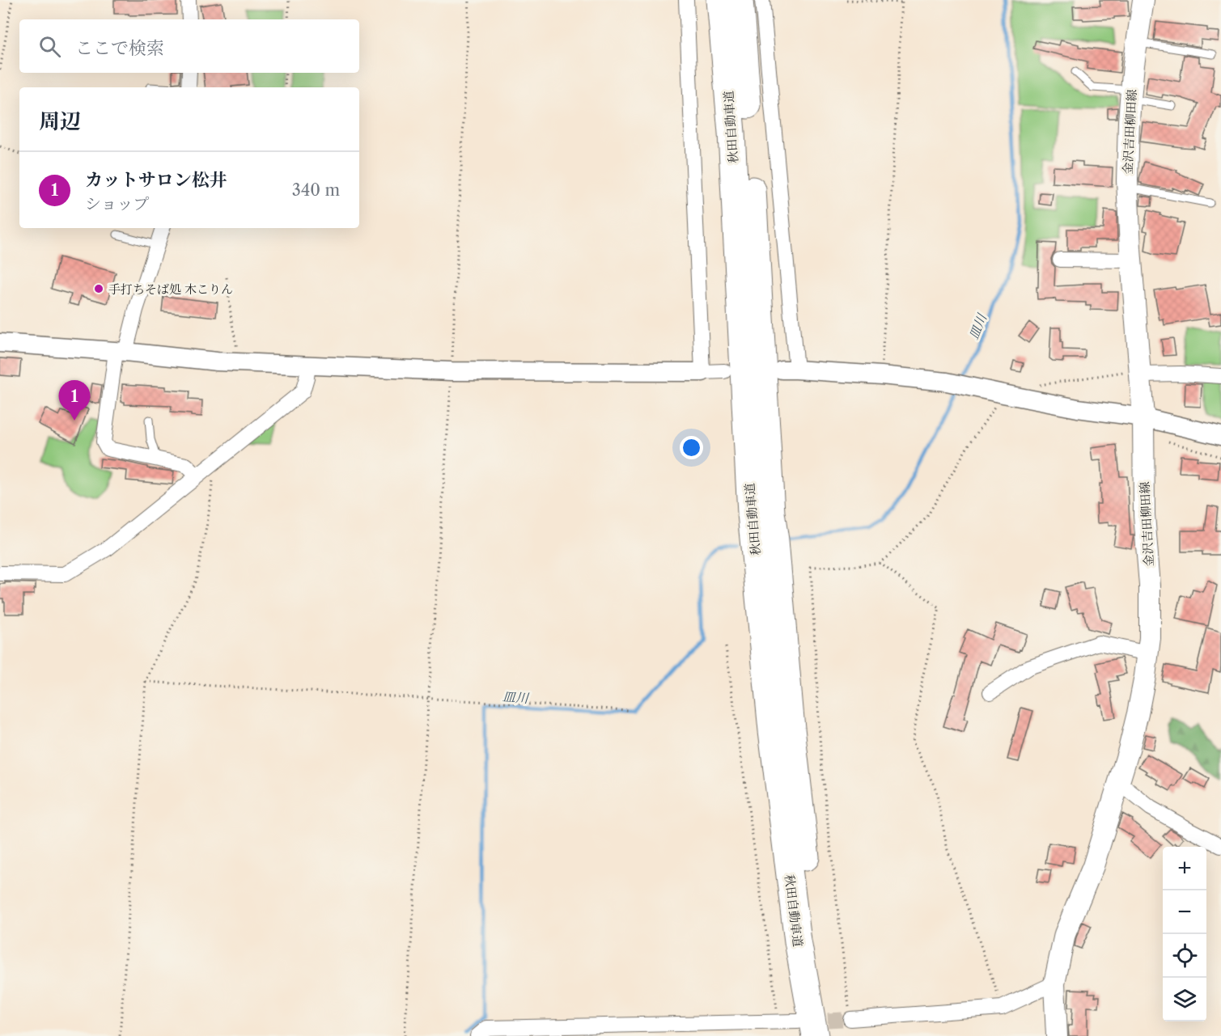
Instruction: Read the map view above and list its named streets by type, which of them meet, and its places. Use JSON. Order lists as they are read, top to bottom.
{
  "streets": {
    "highway": ["秋田自動車道"],
    "main road": ["金沢吉田柳田線"]
  },
  "water": ["皿川"],
  "places": ["手打ちそば処 木こりん"],
  "page": {
    "search": "ここで検索",
    "heading": "周辺",
    "list": [
      {
        "mark": "1",
        "name": "カットサロン松井",
        "note": "ショップ",
        "value": "340 m"
      }
    ],
    "pins": "1",
    "map_buttons": ["+", "−"]
  }
}
